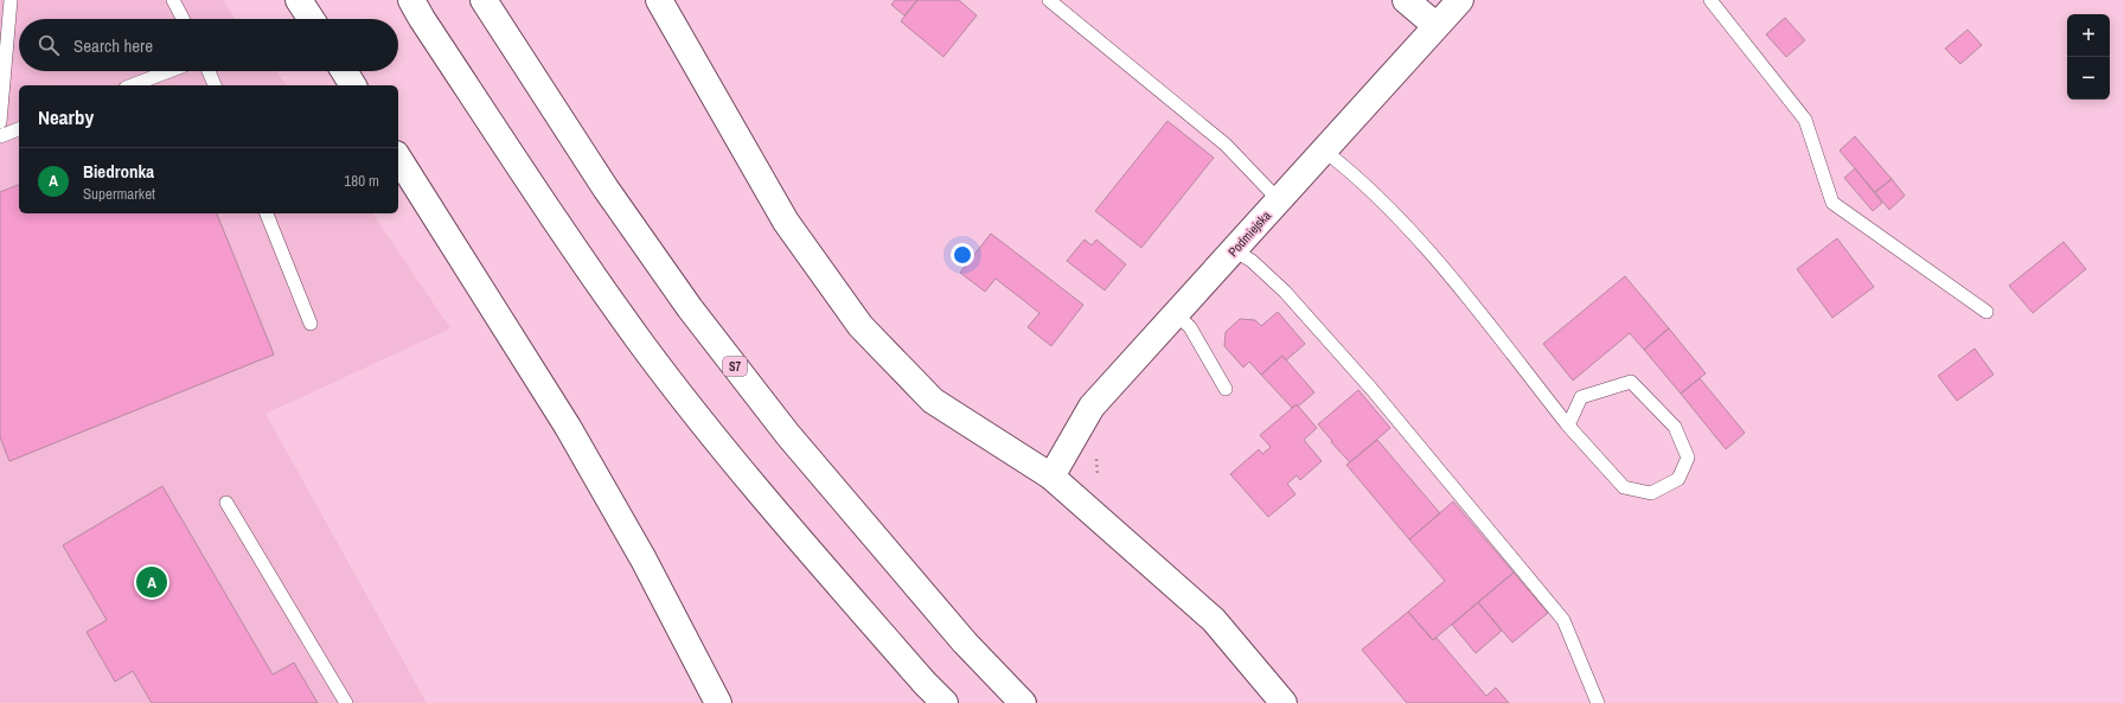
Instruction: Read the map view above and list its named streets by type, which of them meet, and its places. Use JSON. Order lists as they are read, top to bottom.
{
  "streets": {
    "main road": ["Podmiejska", "S7"]
  },
  "page": {
    "map_buttons": ["+", "−"],
    "search": "Search here",
    "heading": "Nearby",
    "list": [
      {
        "mark": "A",
        "name": "Biedronka",
        "note": "Supermarket",
        "value": "180 m"
      }
    ],
    "pins": "A"
  }
}
